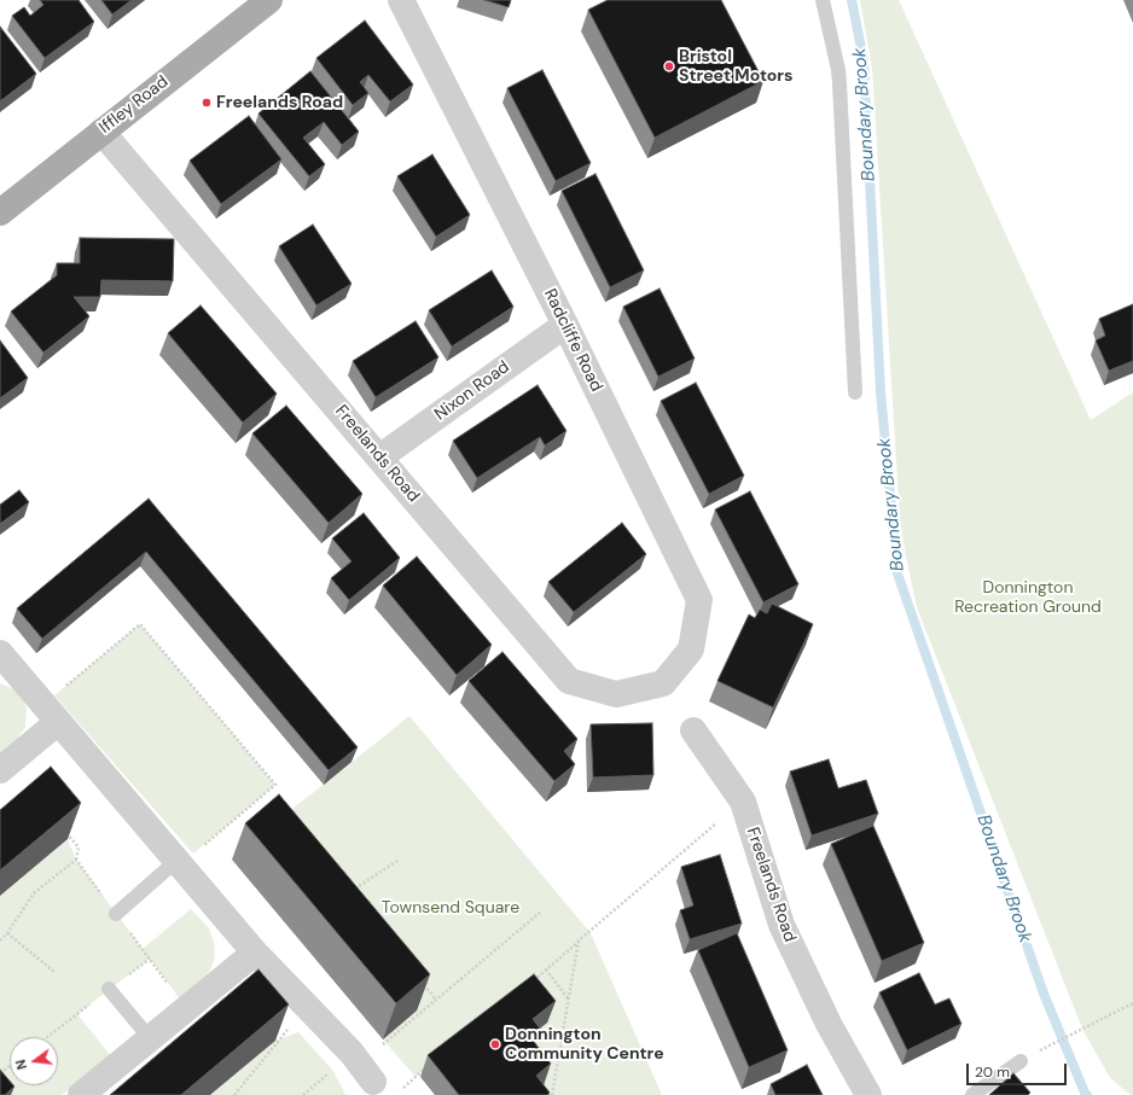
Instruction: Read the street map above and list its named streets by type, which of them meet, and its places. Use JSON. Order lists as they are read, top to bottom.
{
  "streets": {
    "main road": ["Iffley Road"],
    "street": ["Radcliffe Road", "Nixon Road", "Freelands Road"]
  },
  "crossings": [
    ["Iffley Road", "Freelands Road"],
    ["Radcliffe Road", "Nixon Road"],
    ["Radcliffe Road", "Freelands Road"],
    ["Nixon Road", "Freelands Road"]
  ],
  "water": ["Boundary Brook"],
  "parks": ["Donnington Recreation Ground", "Townsend Square"],
  "places": ["Bristol Street Motors", "Freelands Road", "Donnington Community Centre"],
  "scale_bar": "20 m",
  "north": "left"
}
